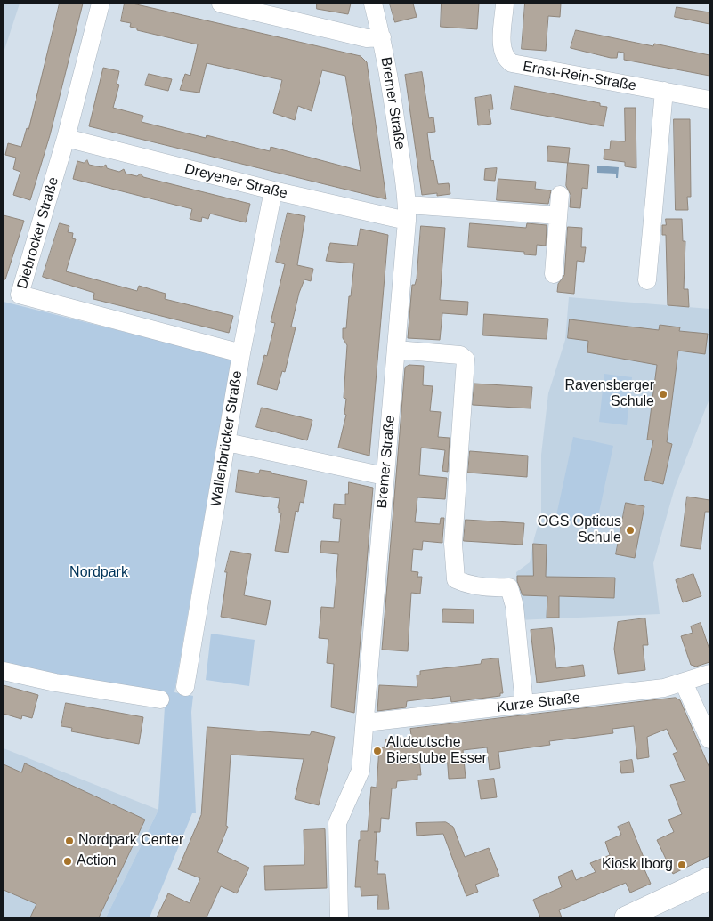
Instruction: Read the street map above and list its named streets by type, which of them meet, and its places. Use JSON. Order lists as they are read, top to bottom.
{
  "streets": {
    "street": [
      "Ernst-Rein-Straße",
      "Bremer Straße",
      "Dreyener Straße",
      "Diebrocker Straße",
      "Wallenbrücker Straße",
      "Kurze Straße"
    ]
  },
  "crossings": [
    ["Bremer Straße", "Dreyener Straße"],
    ["Bremer Straße", "Kurze Straße"],
    ["Dreyener Straße", "Diebrocker Straße"],
    ["Dreyener Straße", "Wallenbrücker Straße"],
    ["Diebrocker Straße", "Wallenbrücker Straße"]
  ],
  "parks": ["Nordpark"],
  "places": [
    "Ravensberger Schule",
    "OGS Opticus Schule",
    "Altdeutsche Bierstube Esser",
    "Nordpark Center",
    "Action",
    "Kiosk Iborg"
  ]
}
